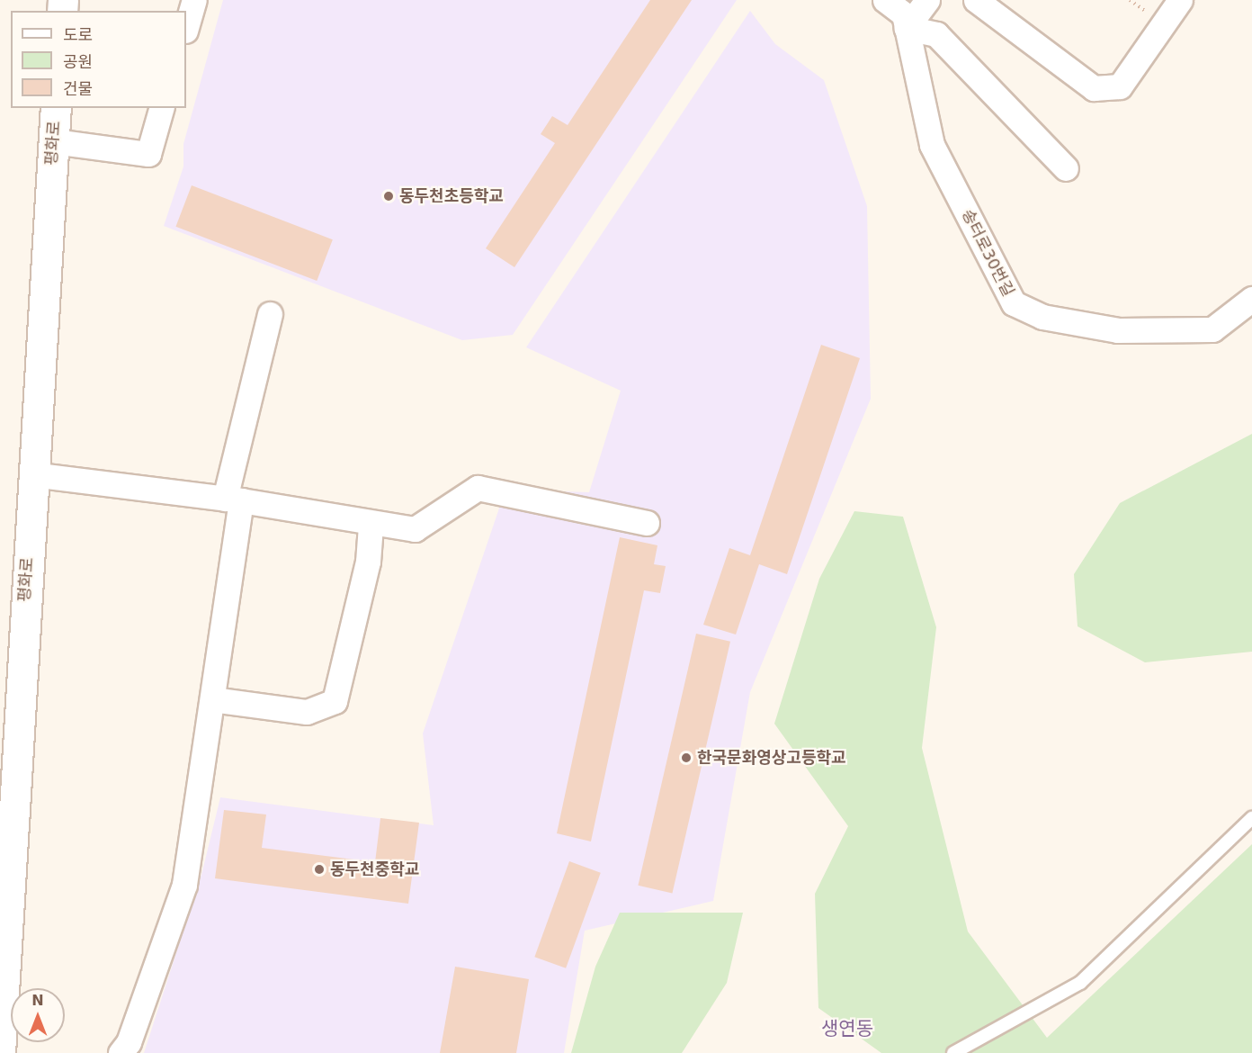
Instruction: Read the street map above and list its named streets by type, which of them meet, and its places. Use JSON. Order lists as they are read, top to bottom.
{
  "streets": {
    "main road": ["평화로"],
    "street": ["송터로30번길"]
  },
  "districts": ["생연동"],
  "places": ["동두천초등학교", "한국문화영상고등학교", "동두천중학교"],
  "legend": ["도로", "공원", "건물"],
  "north": "top"
}
